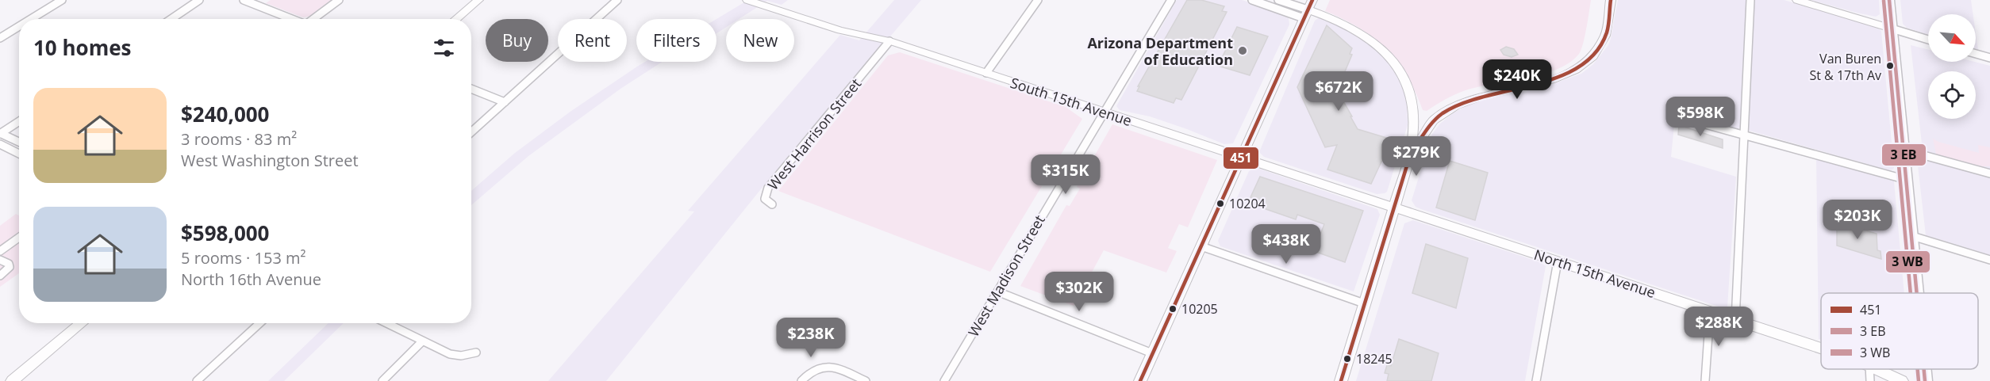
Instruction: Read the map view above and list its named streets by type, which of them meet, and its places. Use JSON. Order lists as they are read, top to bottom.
{
  "streets": {
    "main road": ["South 15th Avenue", "North 15th Avenue"],
    "street": ["West Harrison Street", "West Madison Street"]
  },
  "crossings": [
    ["South 15th Avenue", "West Harrison Street"],
    ["South 15th Avenue", "North 15th Avenue"],
    ["South 15th Avenue", "West Madison Street"]
  ],
  "places": [
    "Arizona Department of Education",
    "Van Buren St & 17th Av",
    "10204",
    "10205",
    "18245"
  ],
  "lines": ["transit line 451"],
  "legend": ["451", "3 EB", "3 WB"],
  "north": "bottom right",
  "page": {
    "chip": [
      "Buy",
      "Rent",
      "Filters",
      "New"
    ],
    "heading": "10 homes",
    "price": [
      "$240K",
      "$672K",
      "$598K",
      "$279K",
      "$315K",
      "$203K",
      "$438K",
      "$302K",
      "$288K",
      "$238K"
    ],
    "list": [
      {
        "name": "$240,000",
        "note": "3 rooms · 83 m² · West Washington Street"
      },
      {
        "name": "$598,000",
        "note": "5 rooms · 153 m² · North 16th Avenue"
      }
    ]
  }
}
